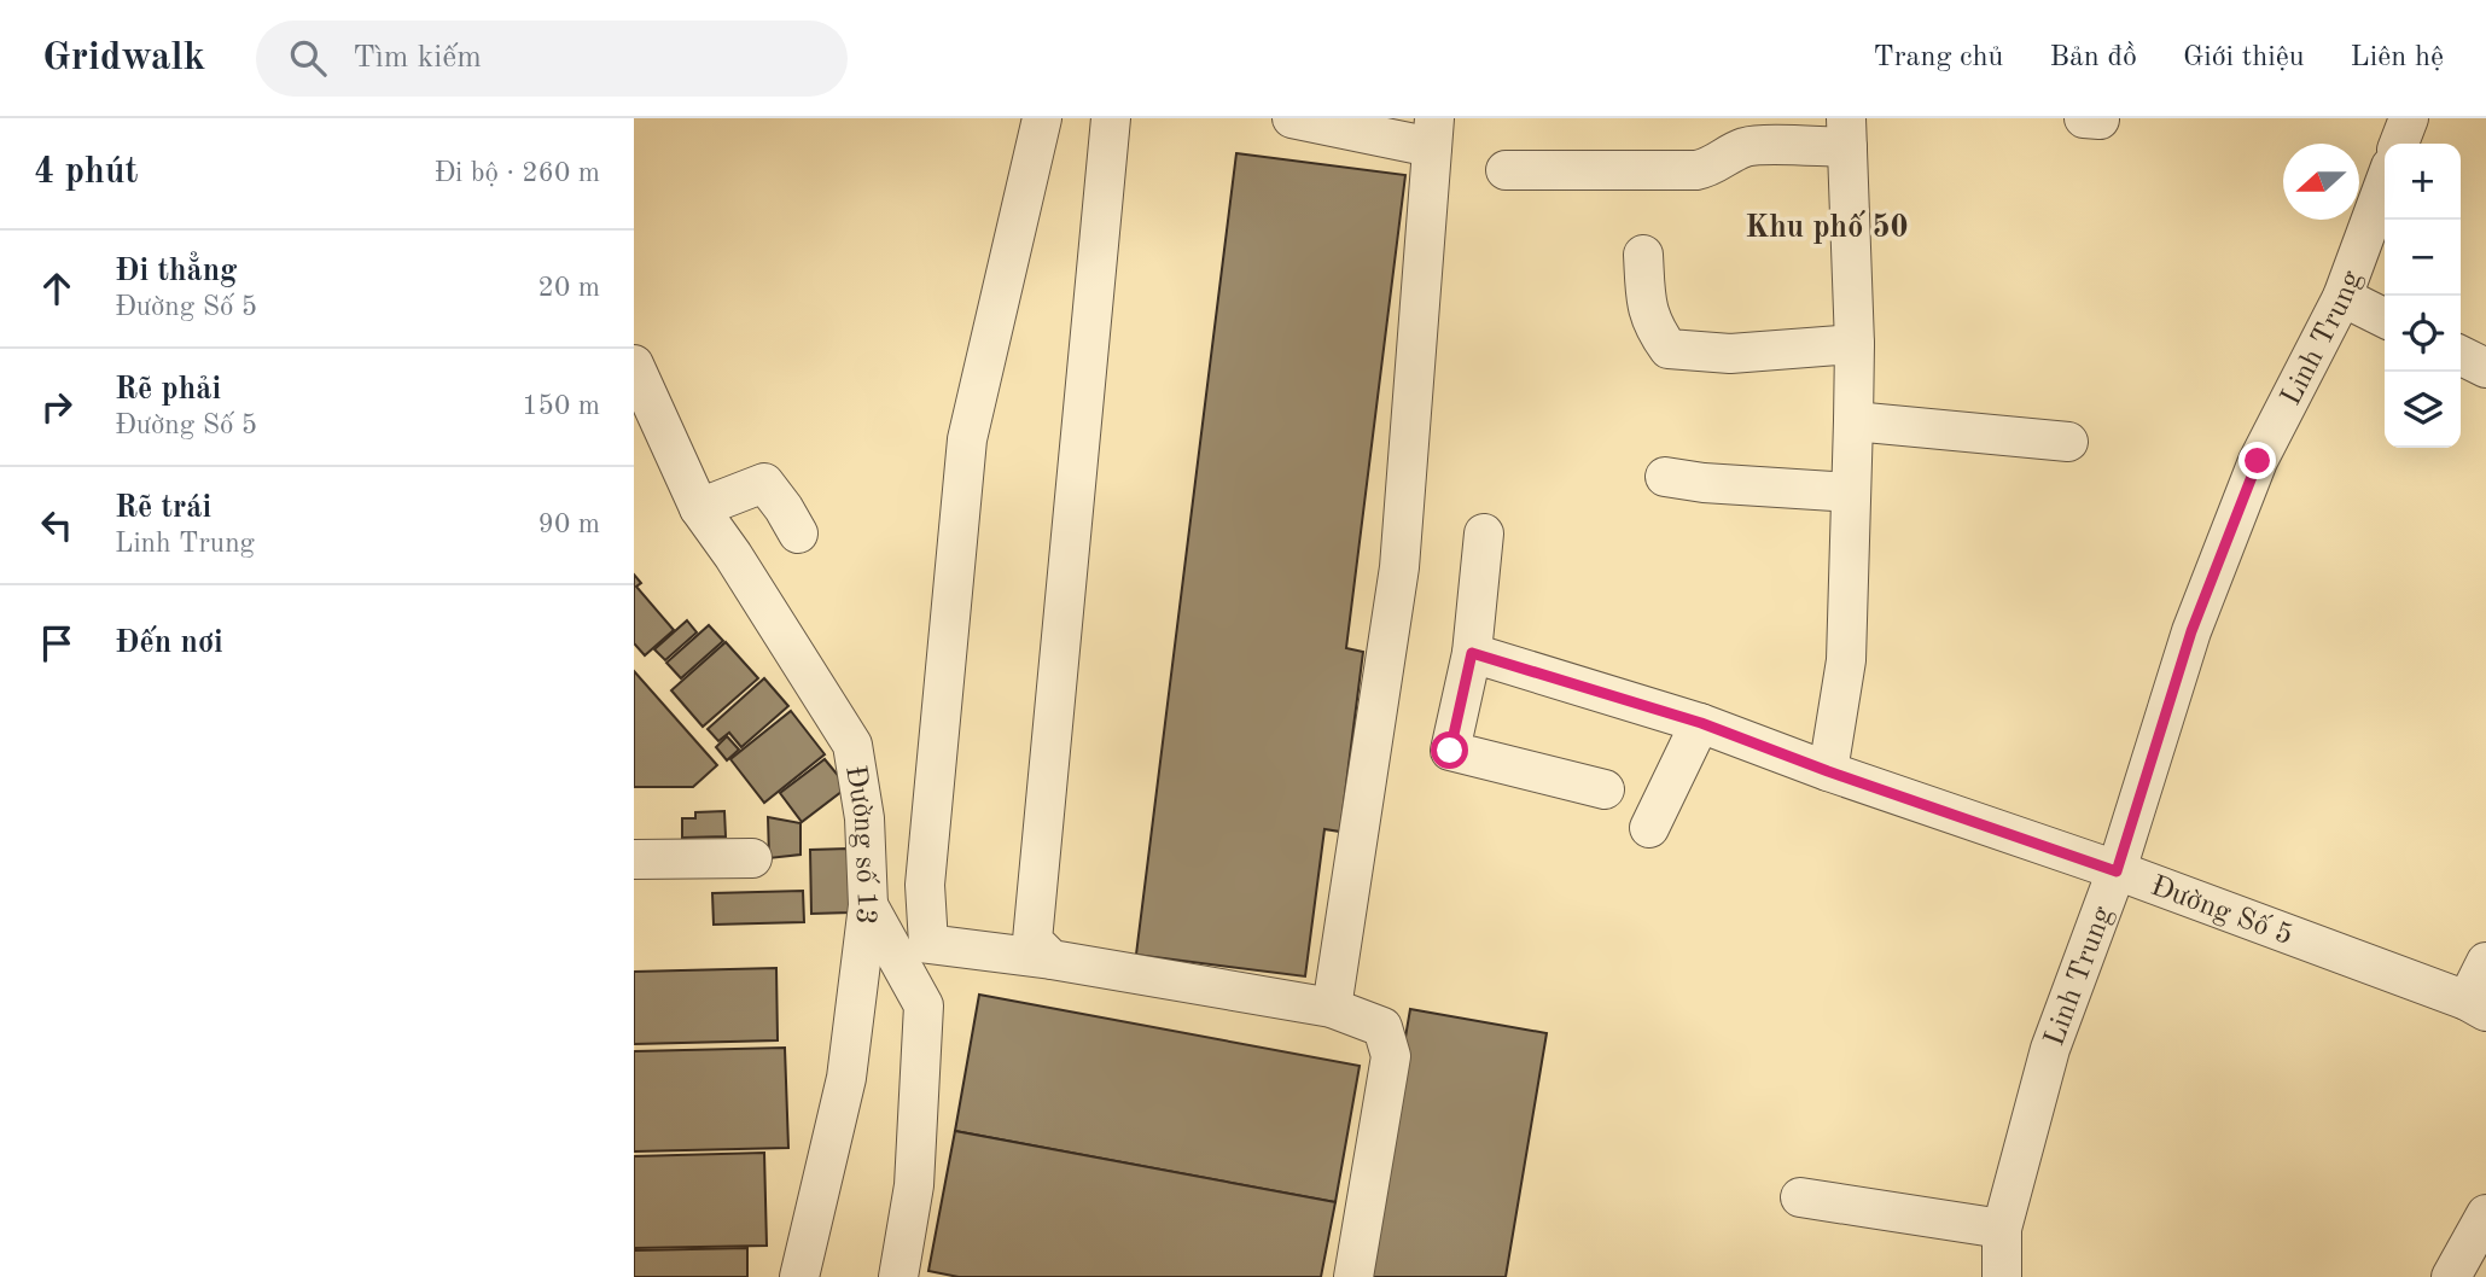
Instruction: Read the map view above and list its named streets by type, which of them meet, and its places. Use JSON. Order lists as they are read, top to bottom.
{
  "streets": {
    "street": ["Linh Trung", "Đường số 13", "Đường Số 5"]
  },
  "crossings": [
    ["Linh Trung", "Đường Số 5"]
  ],
  "districts": ["Khu phố 50"],
  "north": "left",
  "page": {
    "header": "Gridwalk",
    "search": "Tìm kiếm",
    "nav": [
      "Trang chủ",
      "Bản đồ",
      "Giới thiệu",
      "Liên hệ"
    ],
    "heading": ["4 phút", "Đi bộ · 260 m"],
    "map_buttons": ["+", "−"],
    "list": [
      ["Đi thẳng", "Đường Số 5", "20 m"],
      ["Rẽ phải", "Đường Số 5", "150 m"],
      ["Rẽ trái", "Linh Trung", "90 m"],
      "Đến nơi"
    ]
  }
}
